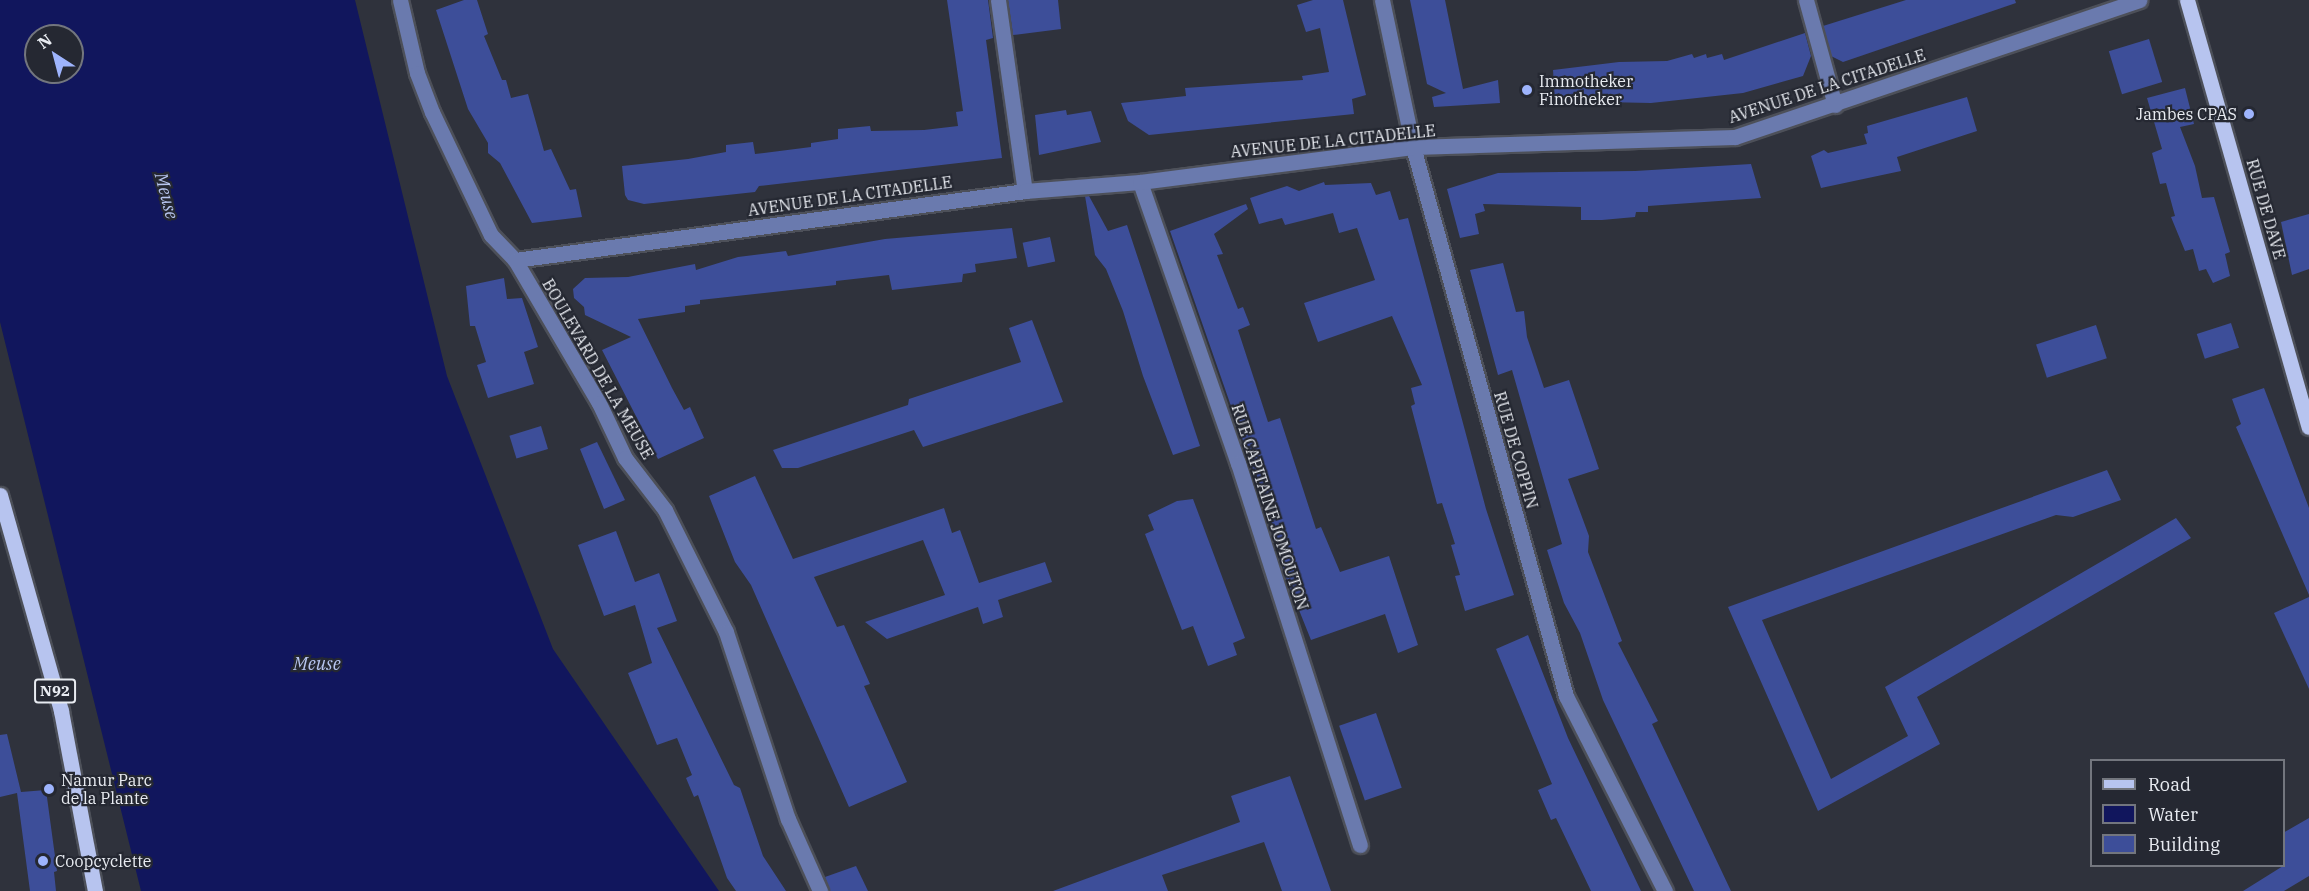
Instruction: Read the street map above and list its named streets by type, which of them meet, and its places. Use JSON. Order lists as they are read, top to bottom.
{
  "streets": {
    "main road": ["RUE DE DAVE", "N92"],
    "street": [
      "AVENUE DE LA CITADELLE",
      "BOULEVARD DE LA MEUSE",
      "RUE DE COPPIN",
      "RUE CAPITAINE JOMOUTON"
    ]
  },
  "crossings": [
    ["AVENUE DE LA CITADELLE", "BOULEVARD DE LA MEUSE"],
    ["AVENUE DE LA CITADELLE", "RUE DE COPPIN"],
    ["AVENUE DE LA CITADELLE", "RUE CAPITAINE JOMOUTON"]
  ],
  "water": ["Meuse"],
  "places": [
    "Immotheker Finotheker",
    "Jambes CPAS",
    "Namur Parc de la Plante",
    "Coopcyclette"
  ],
  "legend": ["Road", "Water", "Building"],
  "north": "top left"
}
